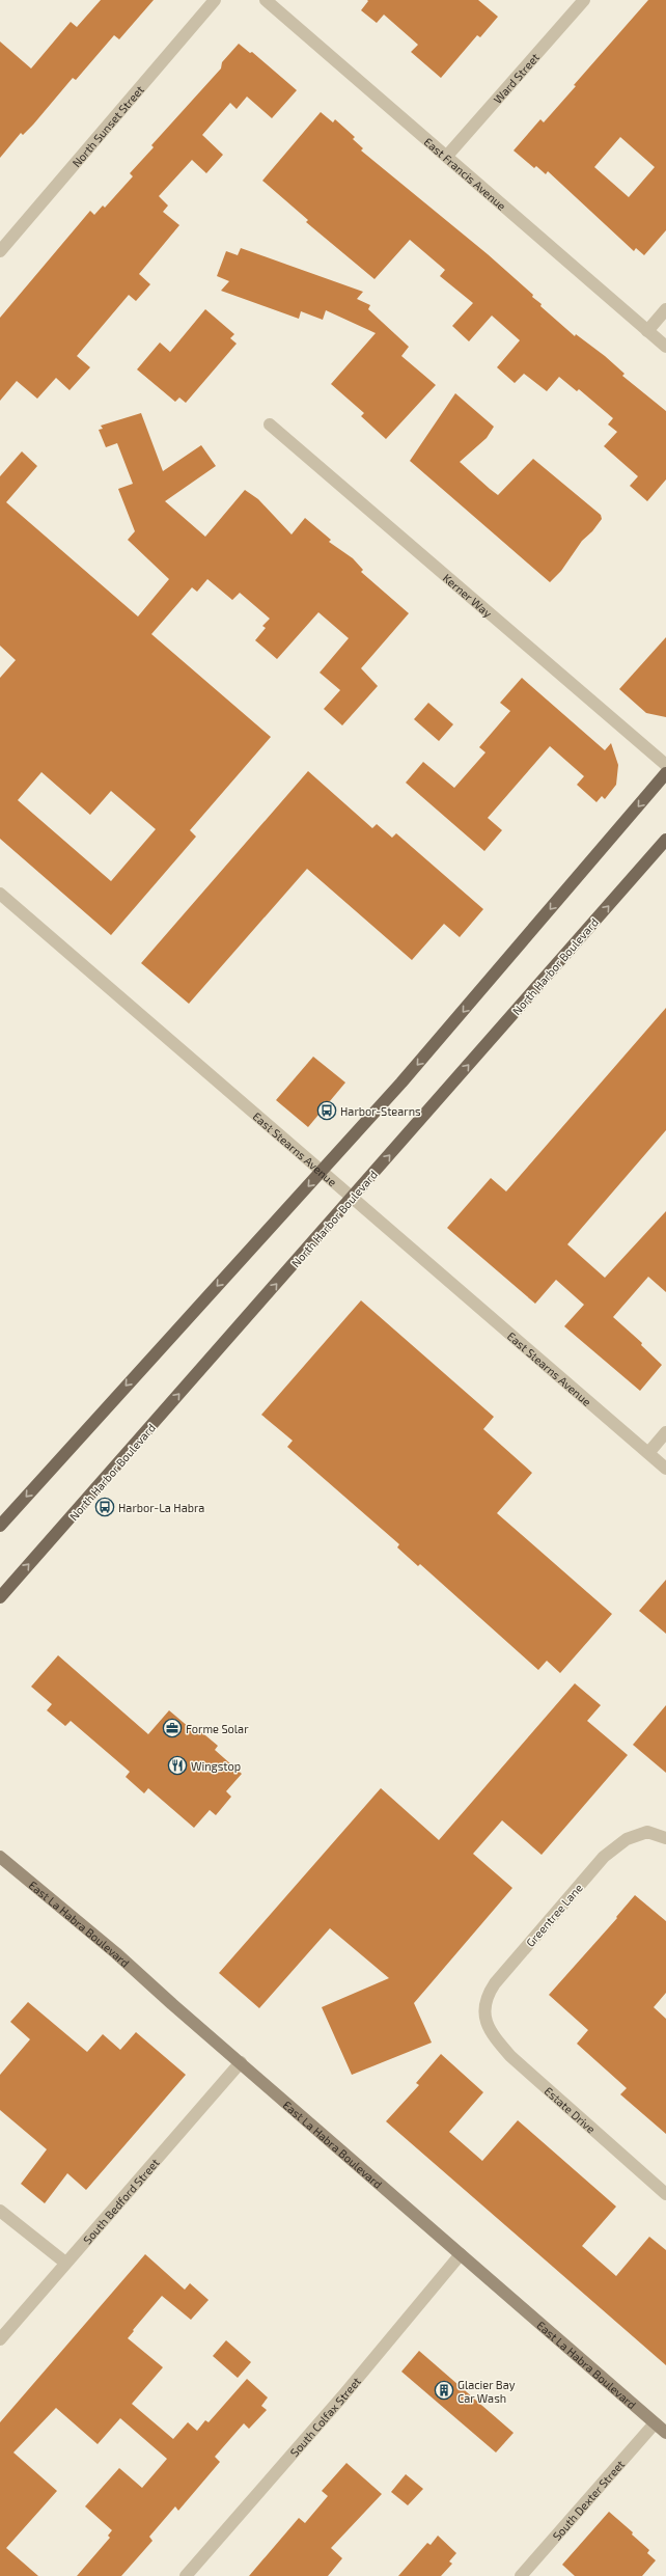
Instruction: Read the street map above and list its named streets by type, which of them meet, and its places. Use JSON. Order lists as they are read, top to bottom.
{
  "streets": {
    "main road": ["North Harbor Boulevard", "East La Habra Boulevard"],
    "street": [
      "Ward Street",
      "North Sunset Street",
      "East Francis Avenue",
      "Kerner Way",
      "East Stearns Avenue",
      "Greentree Lane",
      "Estate Drive",
      "South Bedford Street",
      "South Colfax Street",
      "South Dexter Street"
    ]
  },
  "crossings": [
    ["Ward Street", "East Francis Avenue"],
    ["North Harbor Boulevard", "East Stearns Avenue"],
    ["Greentree Lane", "Estate Drive"],
    ["East La Habra Boulevard", "South Bedford Street"],
    ["East La Habra Boulevard", "South Colfax Street"],
    ["East La Habra Boulevard", "South Dexter Street"]
  ],
  "places": {
    "bus stop": ["Harbor-Stearns", "Harbor-La Habra"],
    "office": ["Forme Solar"],
    "restaurant": ["Wingstop"],
    "building": ["Glacier Bay Car Wash"]
  }
}
